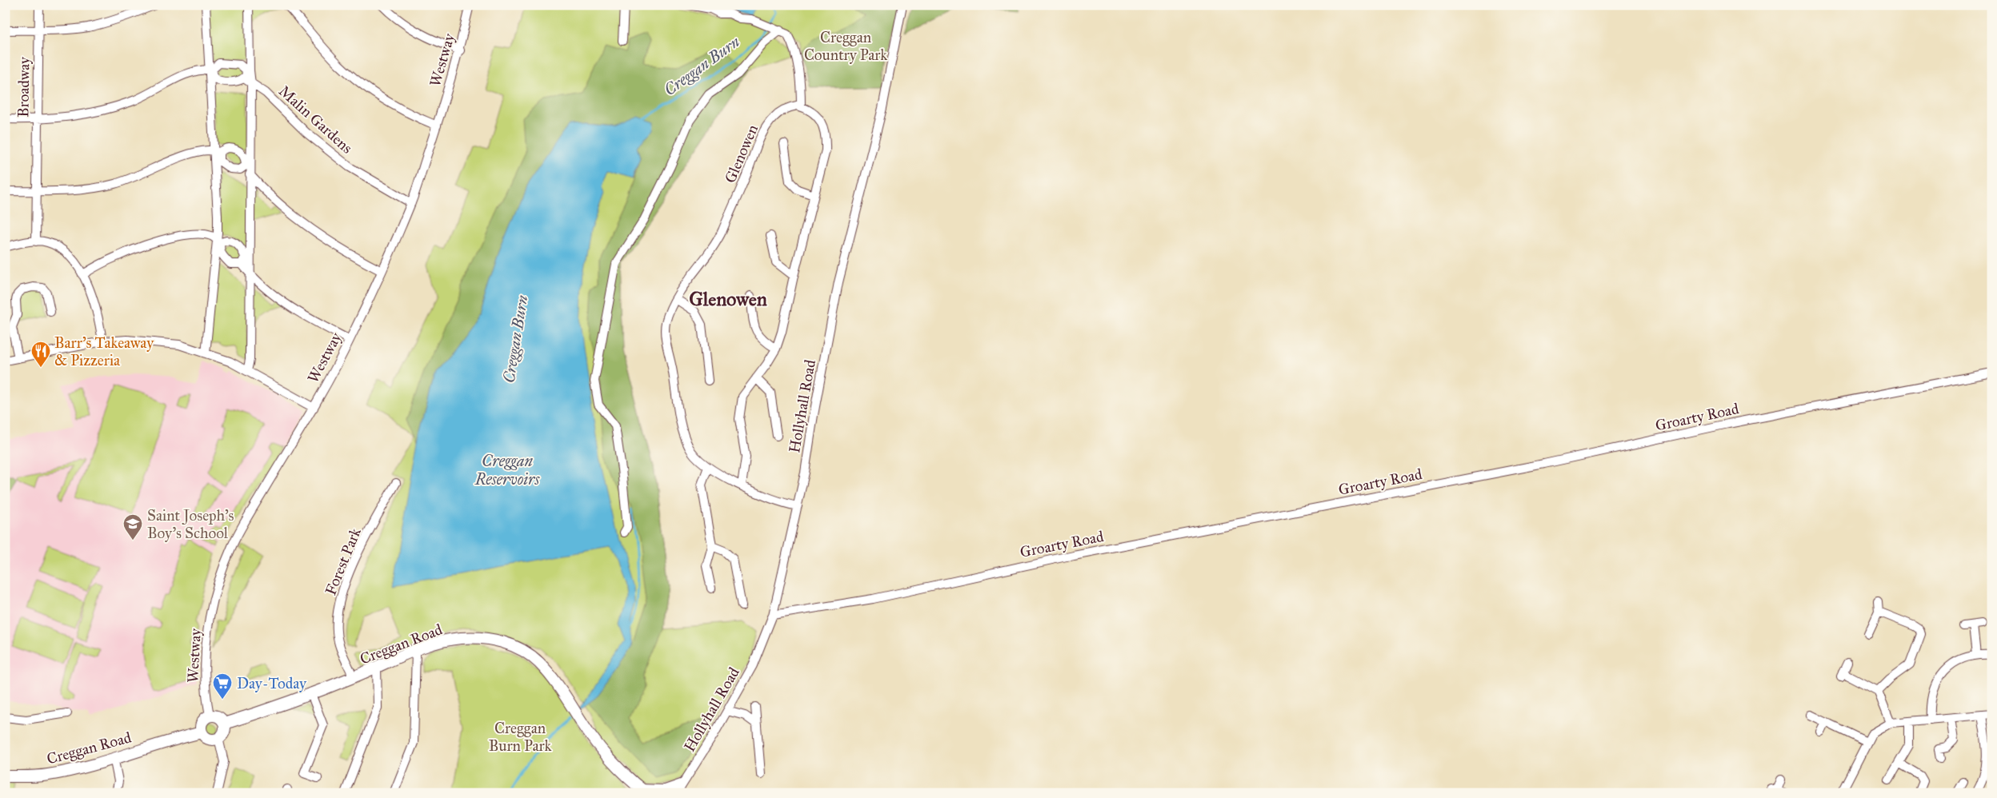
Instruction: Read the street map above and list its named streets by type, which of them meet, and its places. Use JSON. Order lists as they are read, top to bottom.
{
  "streets": {
    "main road": ["Creggan Road"],
    "street": [
      "Westway",
      "Broadway",
      "Malin Gardens",
      "Glenowen",
      "Hollyhall Road",
      "Groarty Road",
      "Forest Park"
    ]
  },
  "crossings": [
    ["Westway", "Malin Gardens"],
    ["Westway", "Creggan Road"],
    ["Broadway", "Malin Gardens"],
    ["Glenowen", "Hollyhall Road"],
    ["Hollyhall Road", "Groarty Road"],
    ["Forest Park", "Creggan Road"]
  ],
  "districts": ["Glenowen"],
  "water": ["Creggan Burn", "Creggan Reservoirs"],
  "parks": ["Creggan Country Park", "Creggan Burn Park"],
  "places": {
    "restaurant": ["Barr's Takeaway & Pizzeria"],
    "school or university": ["Saint Joseph's Boy's School"],
    "supermarket": ["Day-Today"]
  }
}
